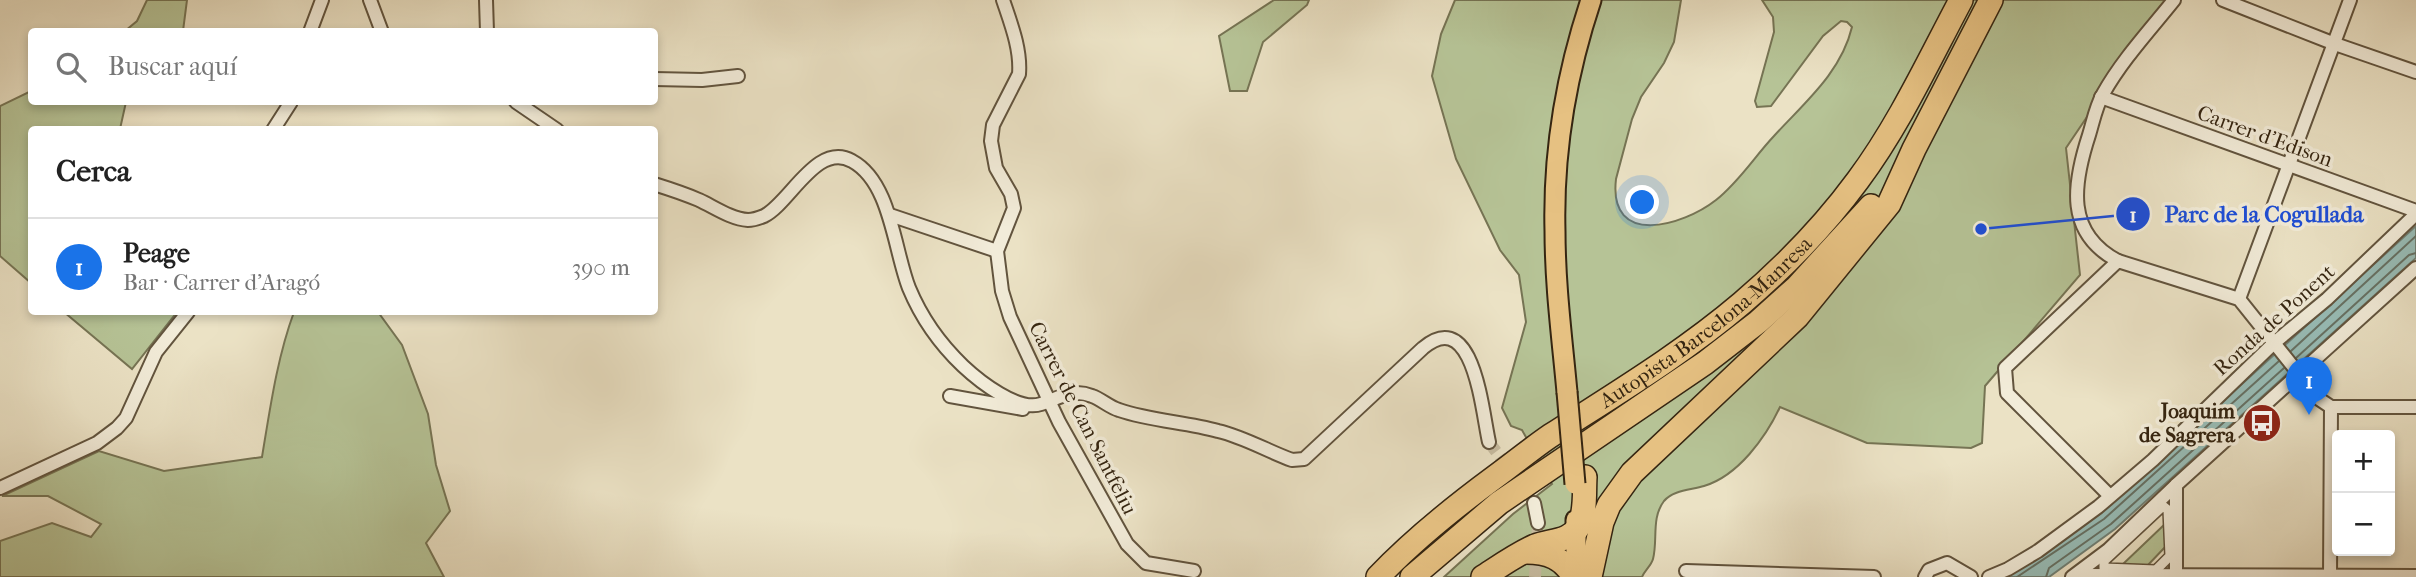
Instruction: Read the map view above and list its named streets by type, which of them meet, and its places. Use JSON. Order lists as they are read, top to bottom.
{
  "streets": {
    "highway": ["Autopista Barcelona-Manresa"],
    "street": ["Carrer d'Edison", "Ronda de Ponent", "Carrer de Can Santfeliu"]
  },
  "crossings": [
    ["Carrer d'Edison", "Ronda de Ponent"]
  ],
  "places": {
    "other": ["Parc de la Cogullada"],
    "bus stop": ["Joaquim de Sagrera"]
  },
  "page": {
    "search": "Buscar aquí",
    "heading": "Cerca",
    "list": [
      {
        "mark": "1",
        "name": "Peage",
        "note": "Bar · Carrer d'Aragó",
        "value": "390 m"
      }
    ],
    "pins": "1",
    "map_buttons": ["+", "−"]
  }
}
